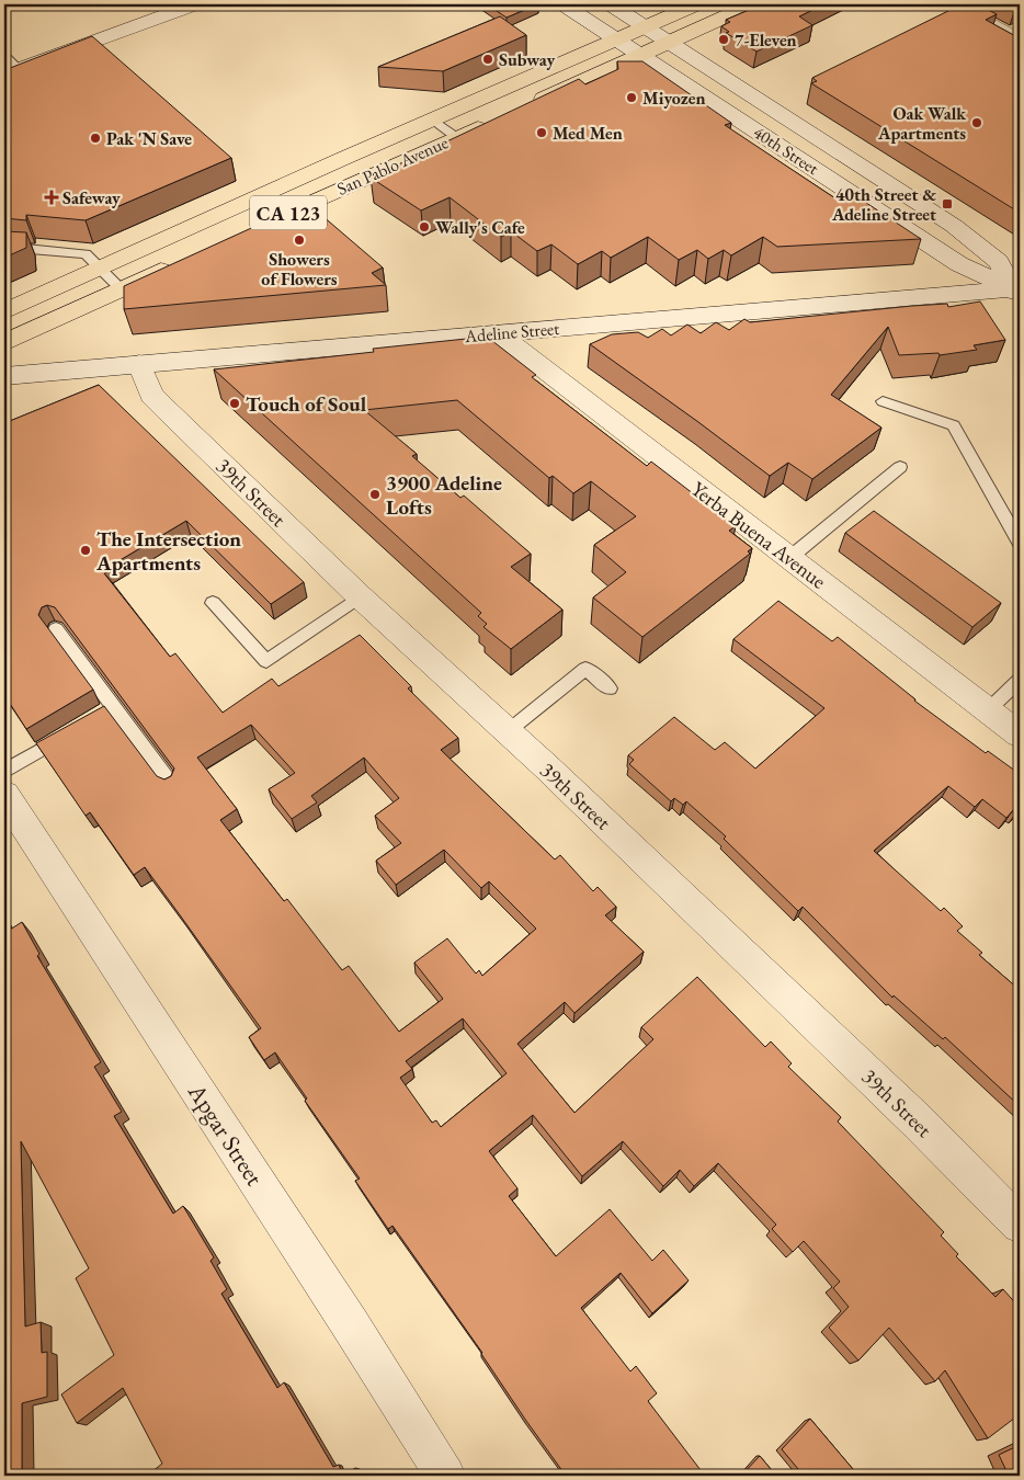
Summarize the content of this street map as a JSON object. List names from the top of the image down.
{
  "streets": {
    "main road": ["San Pablo Avenue", "CA 123"],
    "street": [
      "40th Street",
      "Adeline Street",
      "39th Street",
      "Yerba Buena Avenue",
      "Apgar Street"
    ]
  },
  "crossings": [
    ["40th Street", "San Pablo Avenue"],
    ["40th Street", "Adeline Street"],
    ["Adeline Street", "39th Street"],
    ["Adeline Street", "Yerba Buena Avenue"]
  ],
  "places": {
    "other": [
      "7-Eleven",
      "Subway",
      "Miyozen",
      "Oak Walk Apartments",
      "Med Men",
      "Pak 'N Save",
      "Wally's Cafe",
      "Showers of Flowers",
      "Touch of Soul",
      "3900 Adeline Lofts",
      "The Intersection Apartments"
    ],
    "health": ["Safeway"],
    "transit": ["40th Street & Adeline Street"]
  }
}
